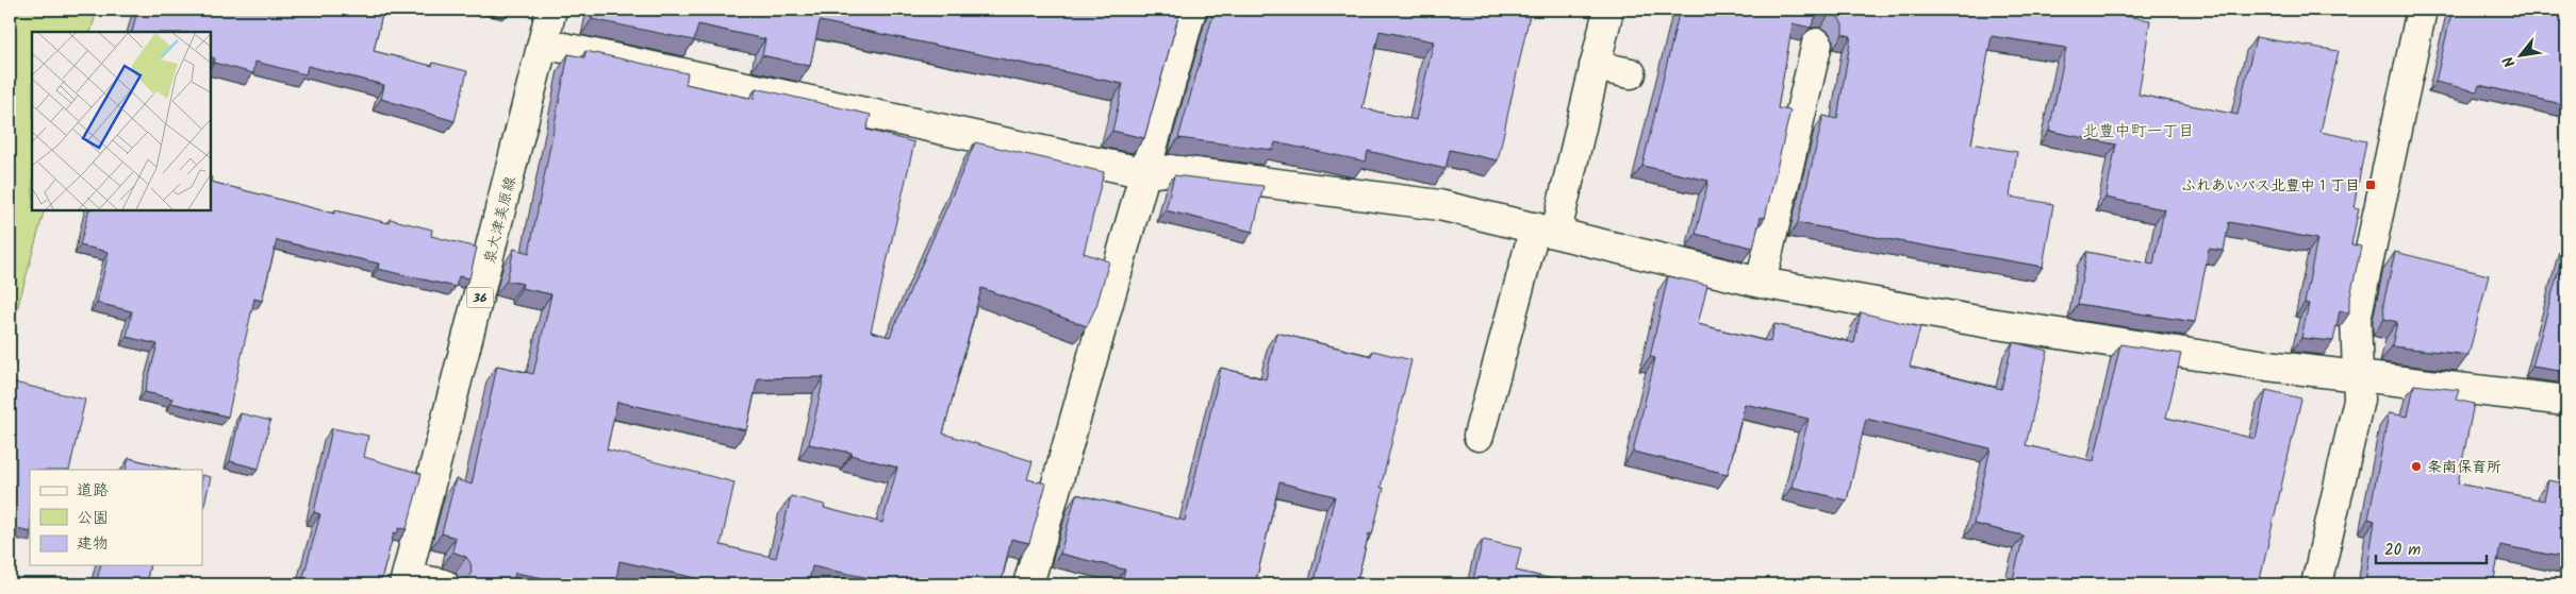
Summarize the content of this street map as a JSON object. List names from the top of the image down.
{
  "streets": {
    "street": ["泉大津美原線", "36"]
  },
  "districts": ["北豊中町一丁目"],
  "places": {
    "transit": ["ふれあいバス北豊中１丁目"],
    "other": ["条南保育所"]
  },
  "legend": ["道路", "公園", "建物"],
  "scale_bar": "20 m",
  "north": "bottom left"
}
